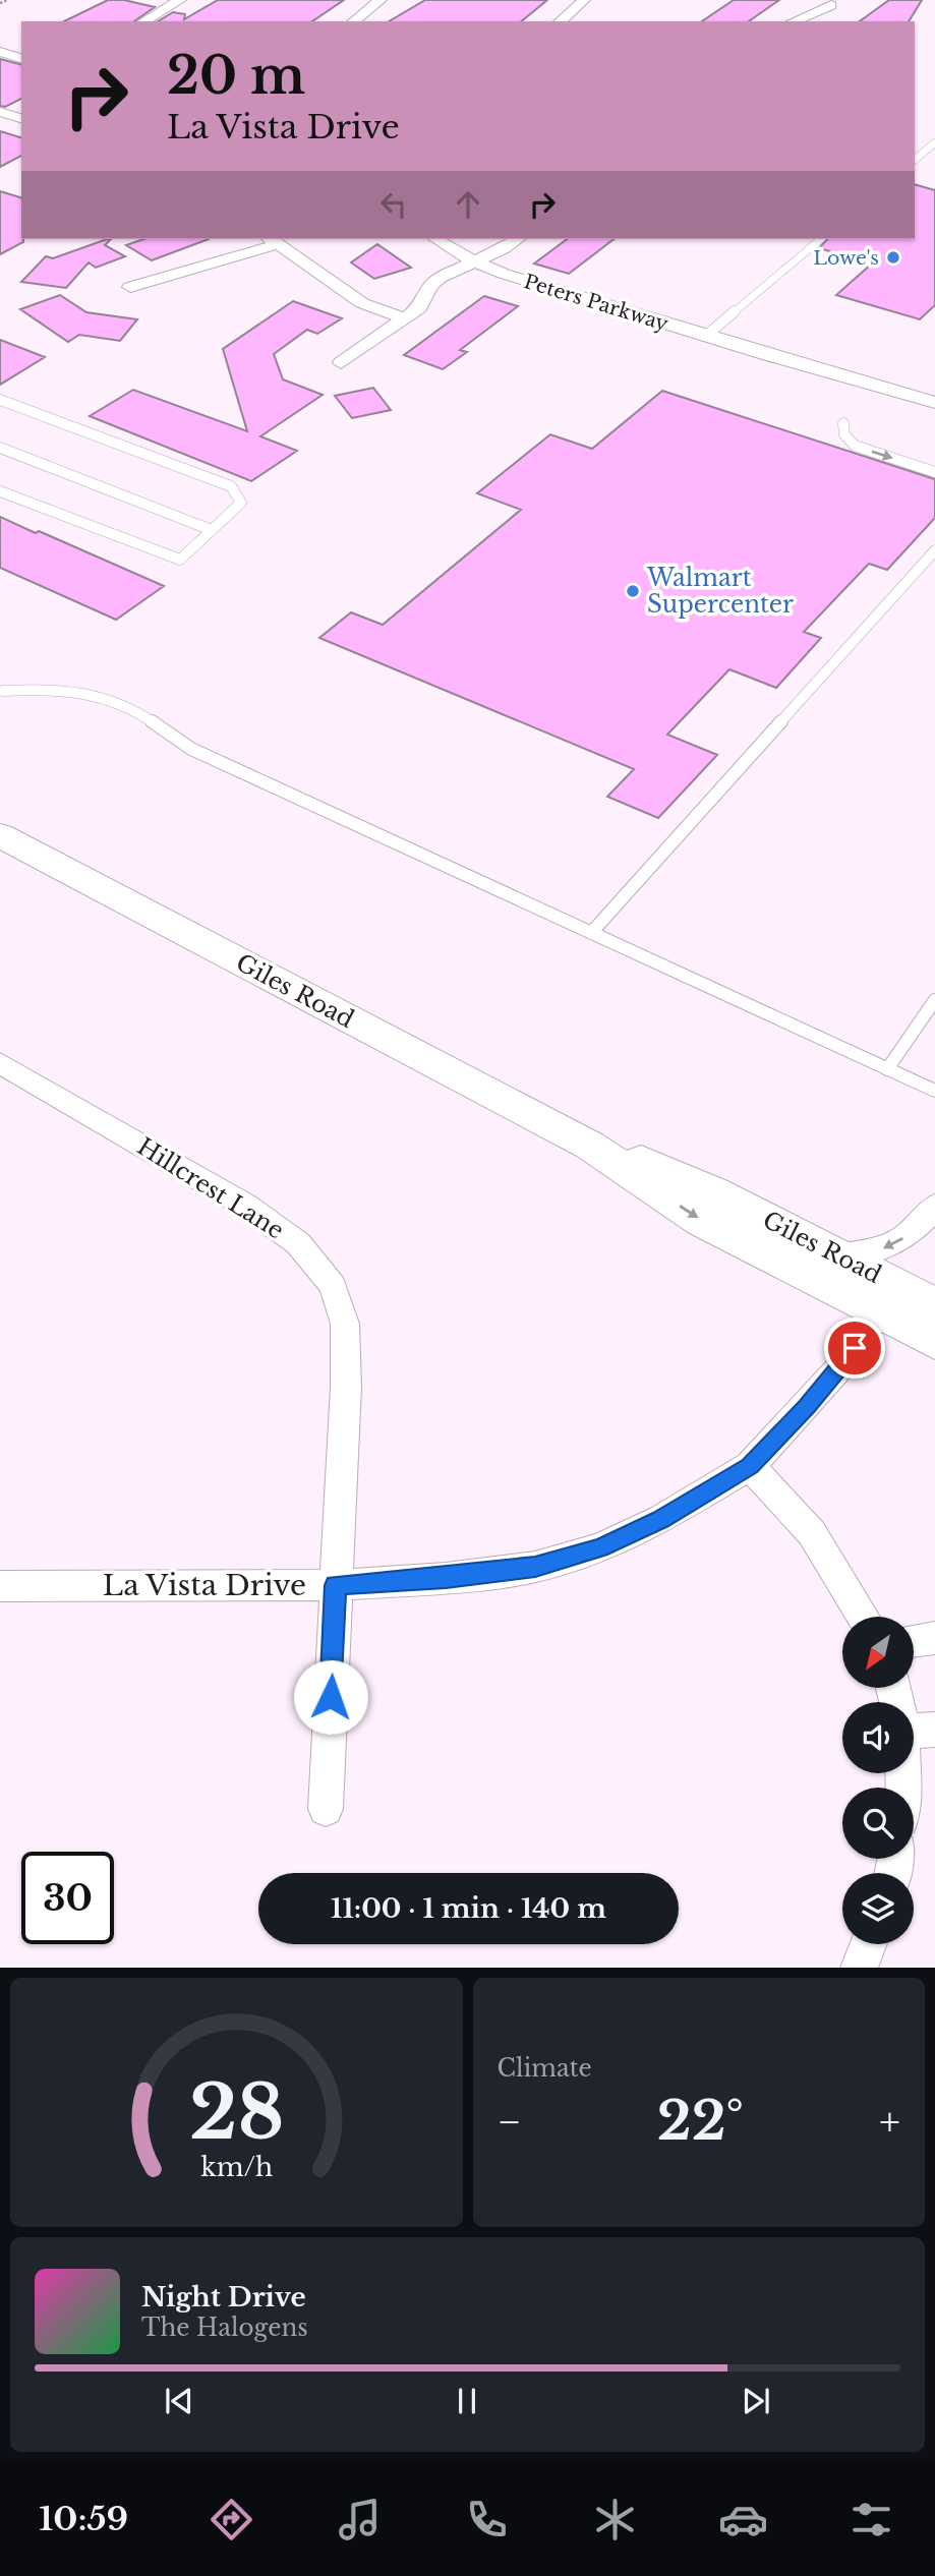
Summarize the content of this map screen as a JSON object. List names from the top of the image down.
{
  "streets": {
    "street": [
      "Peters Parkway",
      "Giles Road",
      "Hillcrest Lane",
      "La Vista Drive"
    ]
  },
  "crossings": [
    ["Giles Road", "La Vista Drive"],
    ["Hillcrest Lane", "La Vista Drive"]
  ],
  "places": ["Lowe's", "Walmart Supercenter"],
  "north": "bottom left",
  "page": {
    "turn": ["20 m", "La Vista Drive"],
    "limit": "30",
    "trip": "11:00 · 1 min · 140 m",
    "tile": "Climate",
    "heat": ["−", "22°", "+"],
    "song": ["Night Drive", "The Halogens"],
    "tabs": "10:59",
    "gauge": ["28", "km/h"]
  }
}
